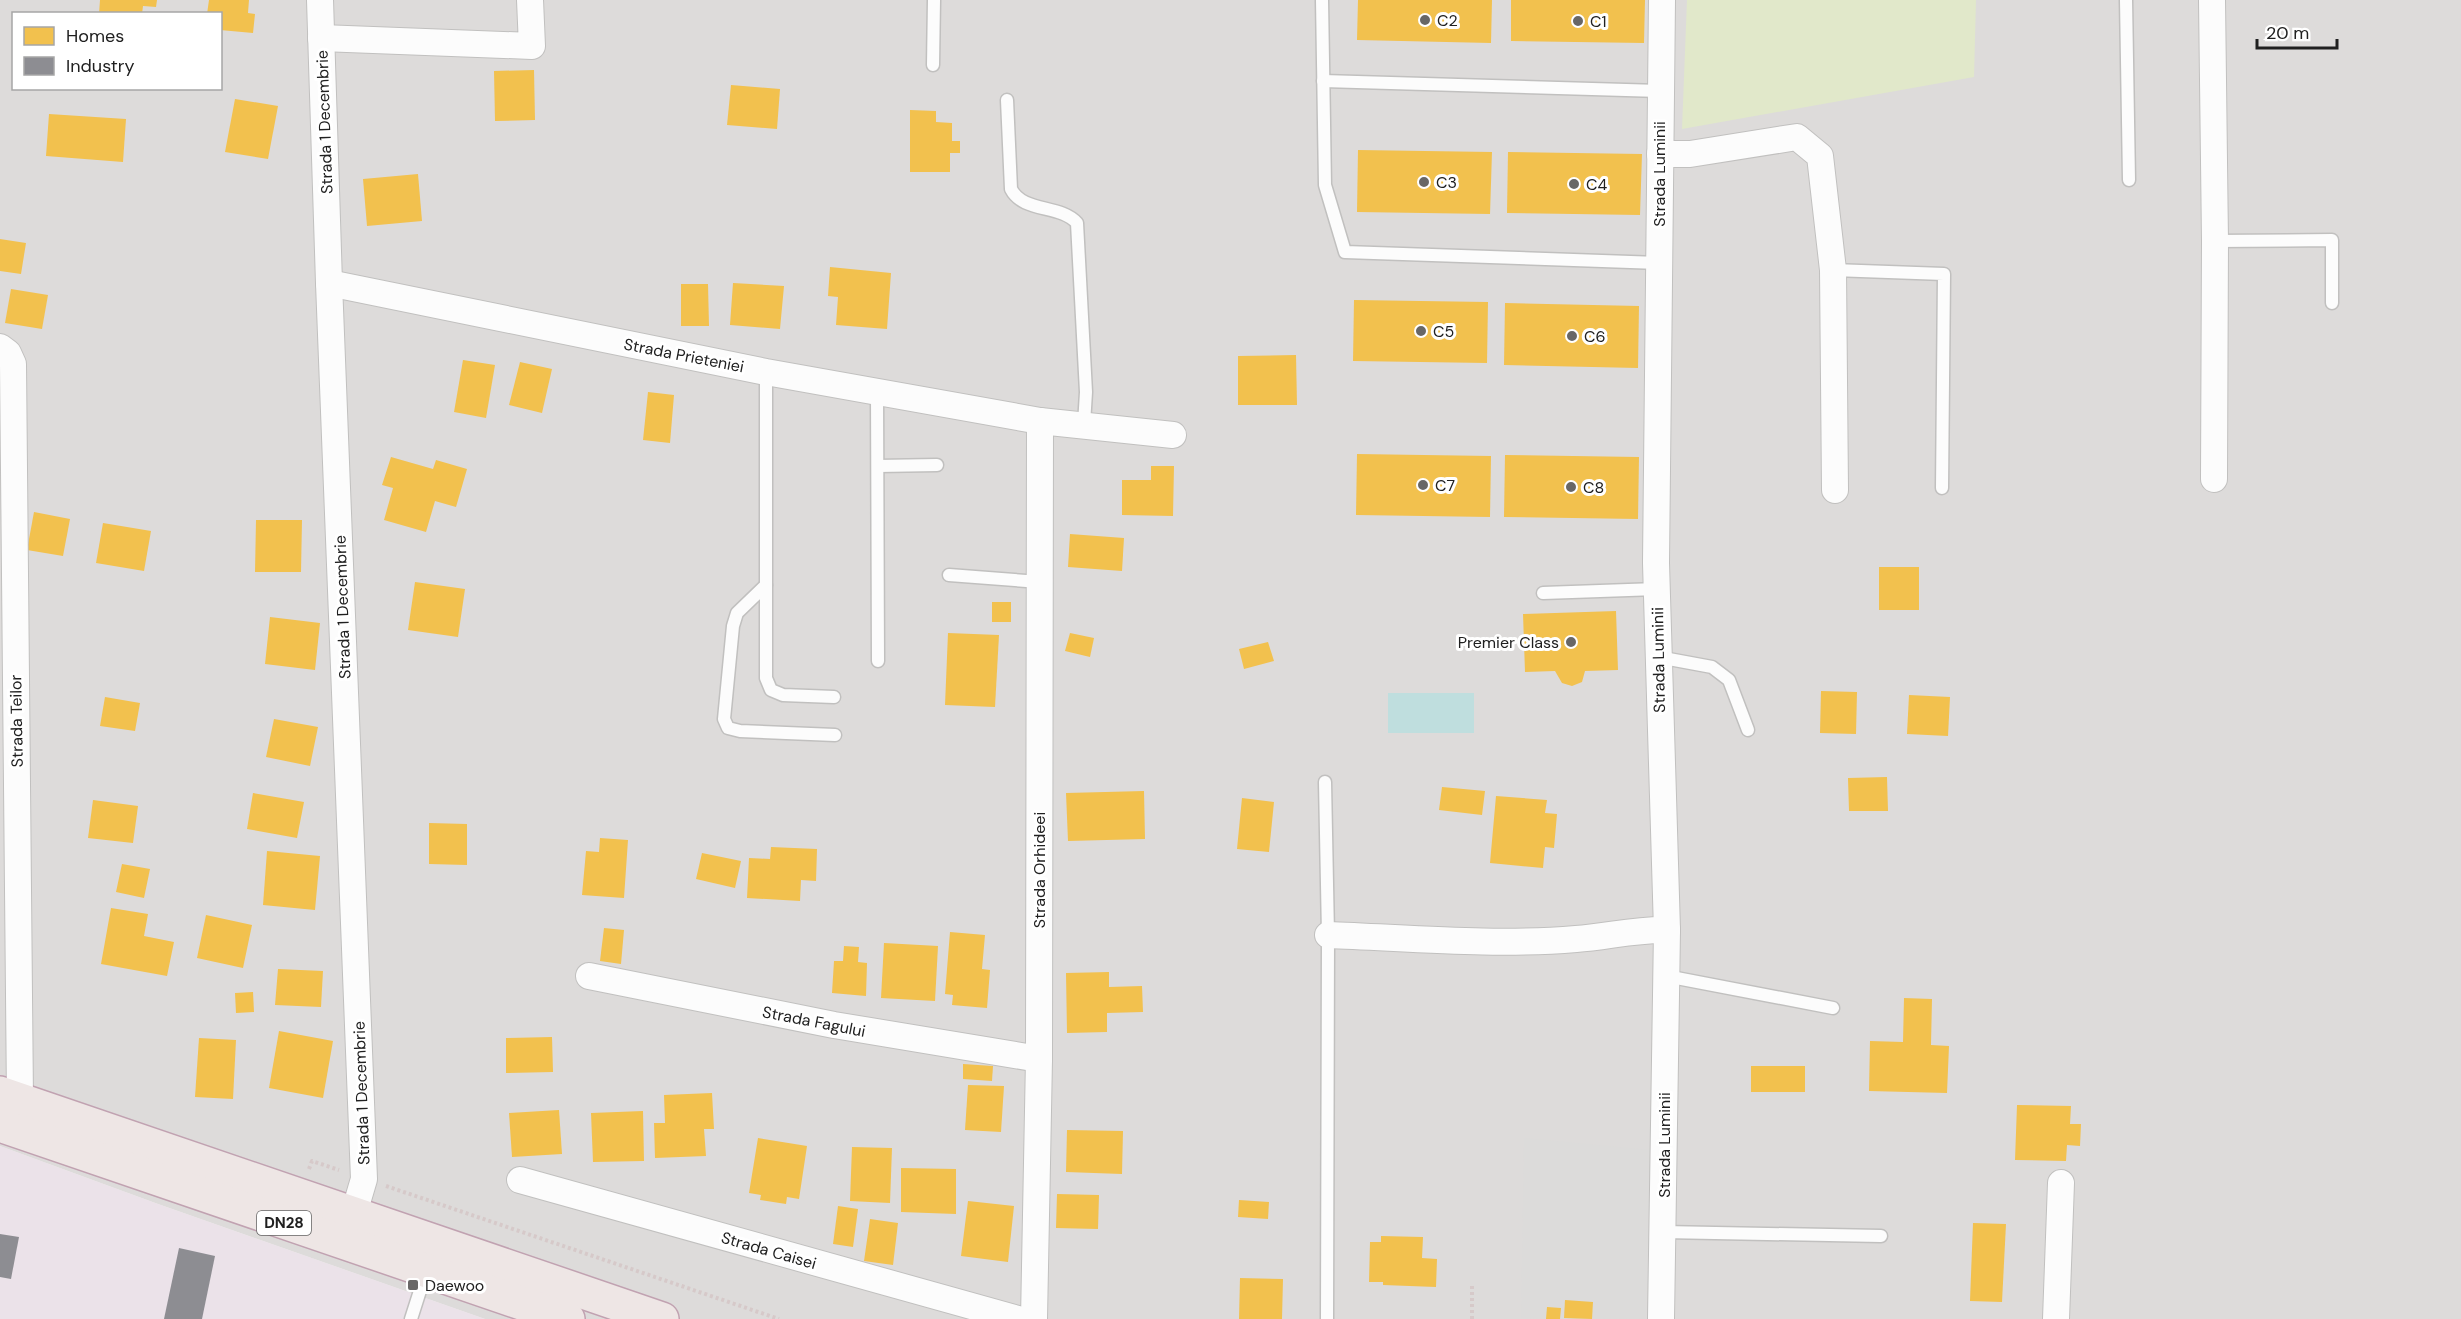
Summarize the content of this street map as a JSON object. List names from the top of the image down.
{
  "streets": {
    "highway": ["DN28"],
    "street": [
      "Strada 1 Decembrie",
      "Strada Luminii",
      "Strada Prieteniei",
      "Strada Teilor",
      "Strada Orhideei",
      "Strada Fagului",
      "Strada Caisei"
    ]
  },
  "crossings": [
    ["Strada 1 Decembrie", "Strada Prieteniei"],
    ["Strada 1 Decembrie", "DN28"],
    ["Strada Prieteniei", "Strada Orhideei"],
    ["Strada Teilor", "DN28"],
    ["Strada Orhideei", "Strada Fagului"]
  ],
  "places": {
    "other": [
      "C2",
      "C1",
      "C3",
      "C4",
      "C5",
      "C6",
      "C7",
      "C8",
      "Premier Class"
    ],
    "transit": ["Daewoo"]
  },
  "legend": ["Homes", "Industry"],
  "scale_bar": "20 m"
}
